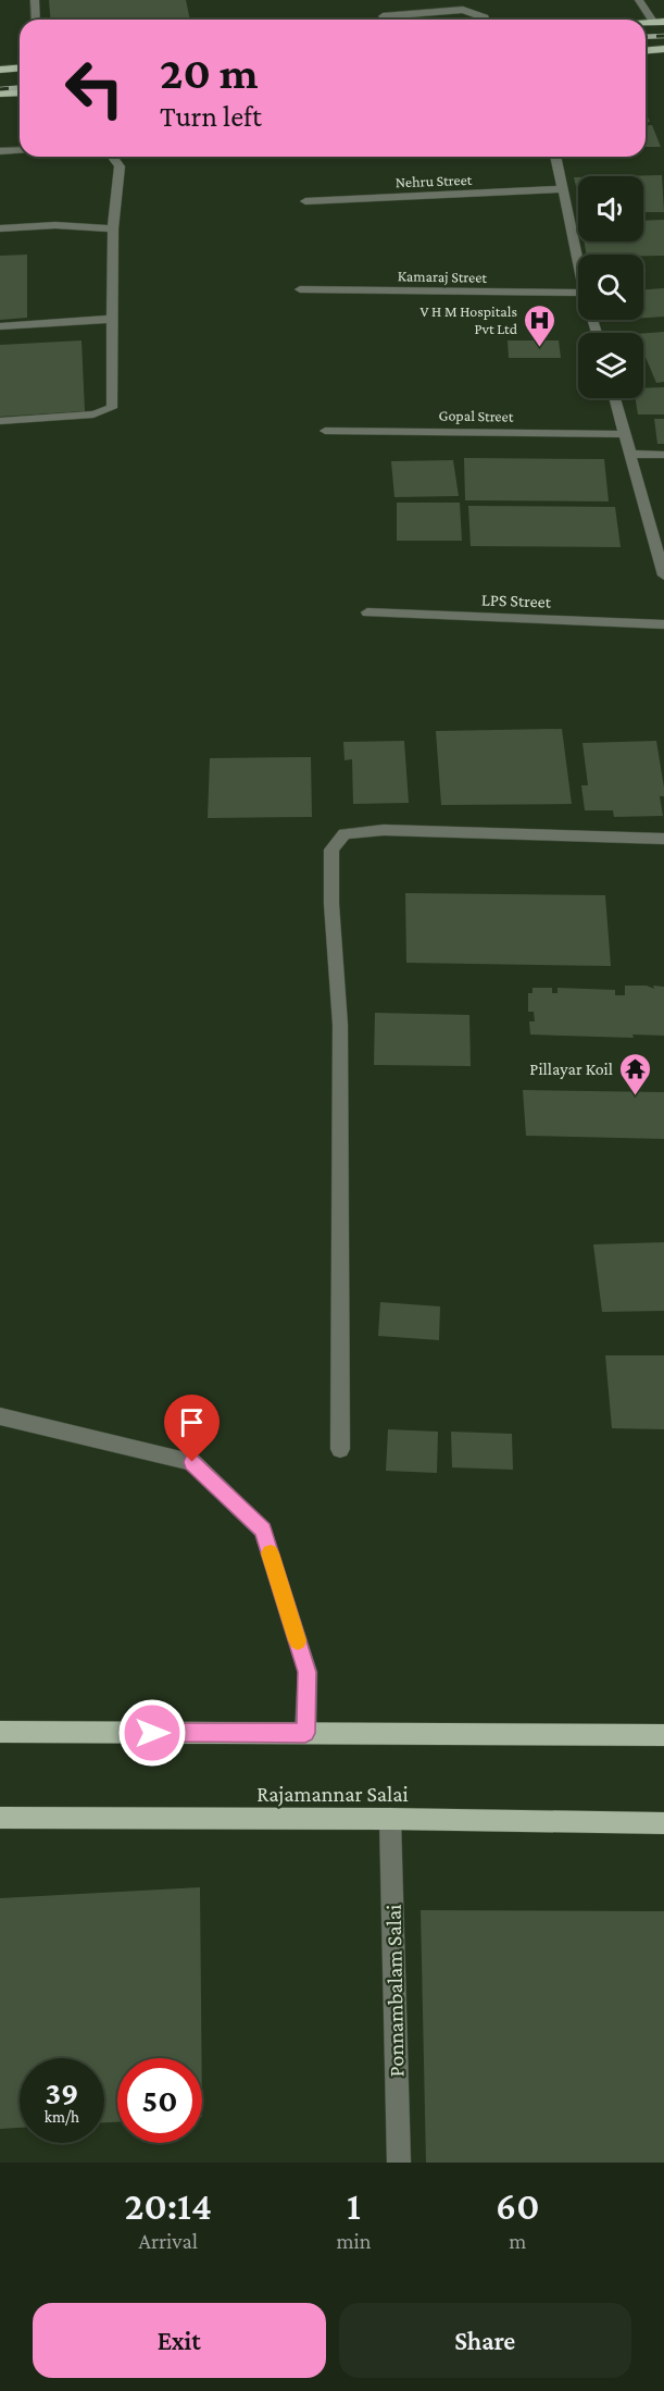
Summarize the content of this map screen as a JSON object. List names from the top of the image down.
{
  "streets": {
    "main road": ["Rajamannar Salai"],
    "street": [
      "Nehru Street",
      "Kamaraj Street",
      "Gopal Street",
      "LPS Street",
      "Ponnambalam Salai"
    ]
  },
  "crossings": [
    ["Rajamannar Salai", "Ponnambalam Salai"]
  ],
  "places": {
    "hospital": ["V H M Hospitals Pvt Ltd"],
    "temple": ["Pillayar Koil"]
  },
  "page": {
    "turn": ["20 m", "Turn left"],
    "speed": "39 km/h",
    "limit": "50",
    "eta": [
      "20:14",
      "Arrival",
      "1",
      "min",
      "60",
      "m"
    ],
    "buttons": ["Exit", "Share"]
  }
}
